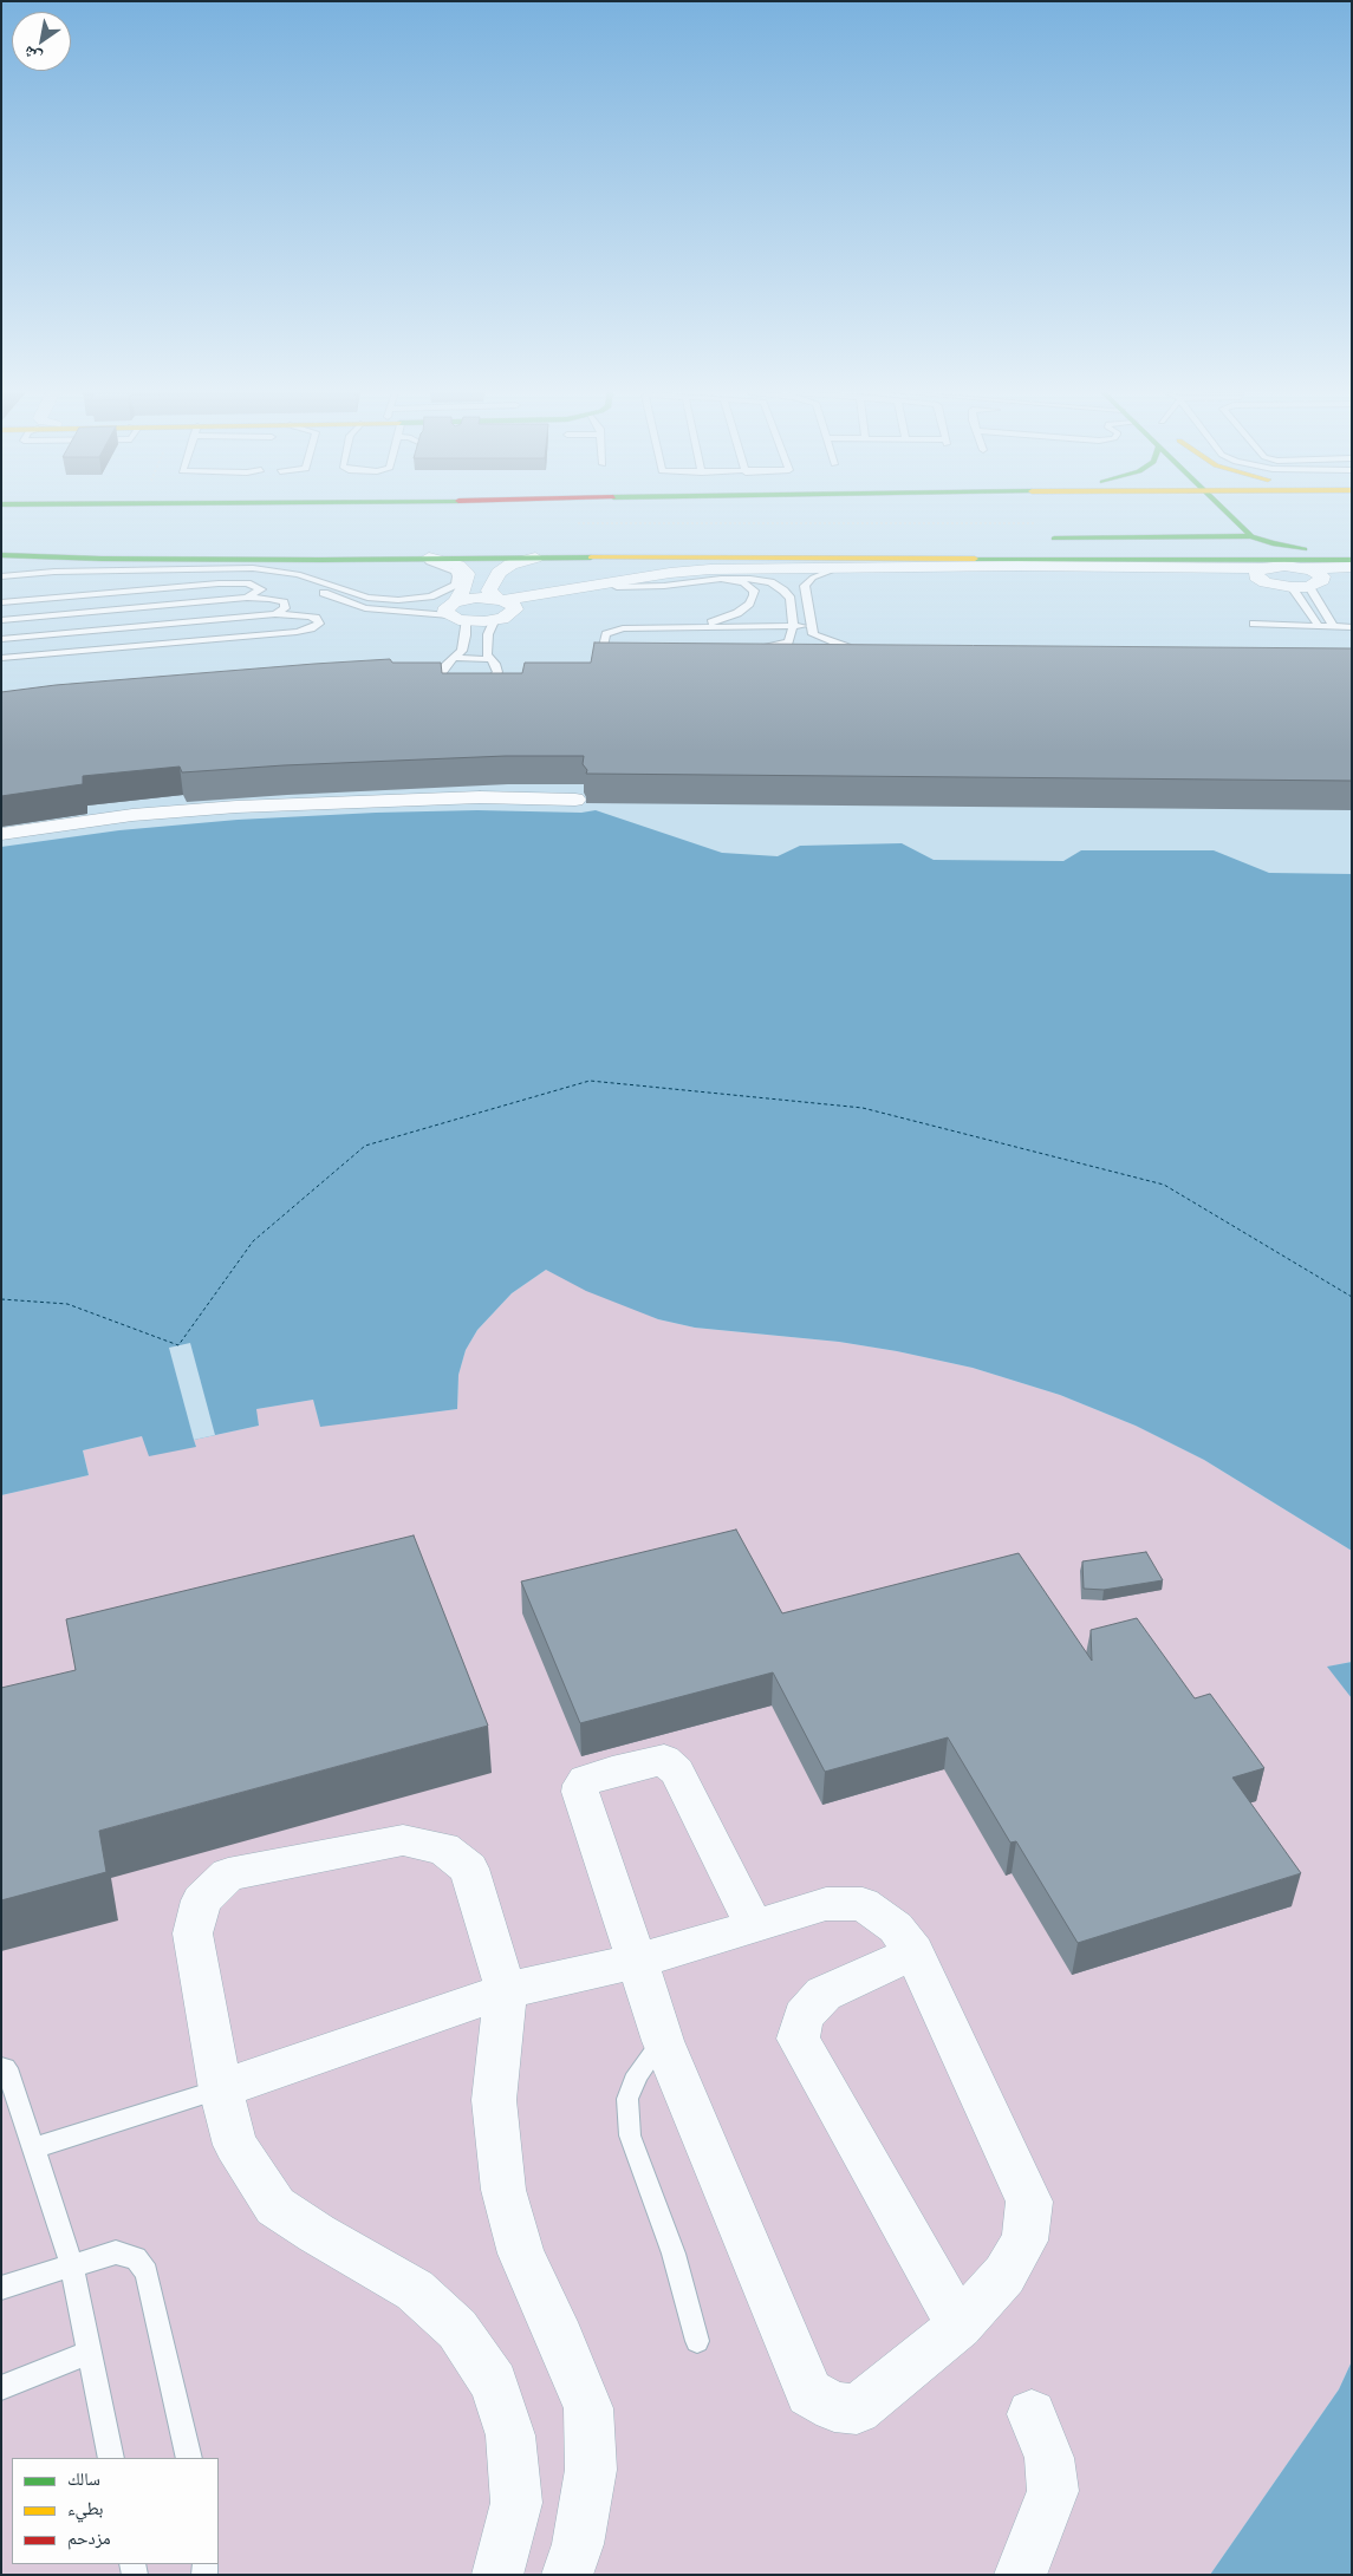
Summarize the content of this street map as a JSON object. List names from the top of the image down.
{
  "legend": ["سالك", "بطيء", "مزدحم"],
  "north": "bottom left"
}
